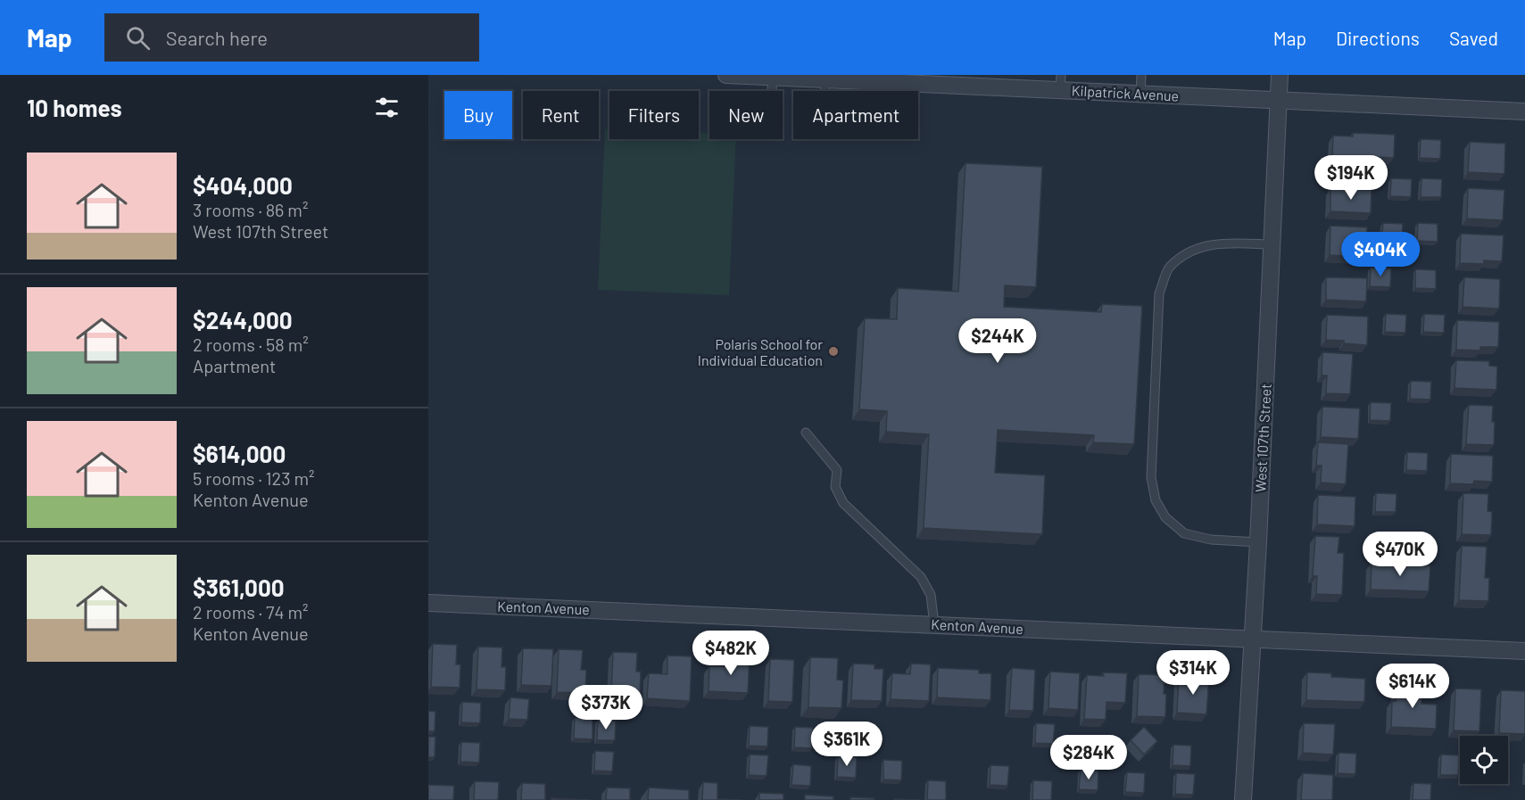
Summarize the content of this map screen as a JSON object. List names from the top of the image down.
{
  "streets": {
    "street": ["Kilpatrick Avenue", "West 107th Street", "Kenton Avenue"]
  },
  "crossings": [
    ["Kilpatrick Avenue", "West 107th Street"],
    ["West 107th Street", "Kenton Avenue"]
  ],
  "places": ["Polaris School for Individual Education"],
  "page": {
    "header": "Map",
    "search": "Search here",
    "nav": ["Map", "Directions", "Saved"],
    "heading": "10 homes",
    "chip": [
      "Buy",
      "Rent",
      "Filters",
      "New",
      "Apartment"
    ],
    "list": [
      {
        "name": "$404,000",
        "note": "3 rooms · 86 m² · West 107th Street"
      },
      {
        "name": "$244,000",
        "note": "2 rooms · 58 m² · Apartment"
      },
      {
        "name": "$614,000",
        "note": "5 rooms · 123 m² · Kenton Avenue"
      },
      {
        "name": "$361,000",
        "note": "2 rooms · 74 m² · Kenton Avenue"
      }
    ],
    "price": [
      "$194K",
      "$404K",
      "$244K",
      "$470K",
      "$482K",
      "$314K",
      "$614K",
      "$373K",
      "$361K",
      "$284K"
    ]
  }
}
